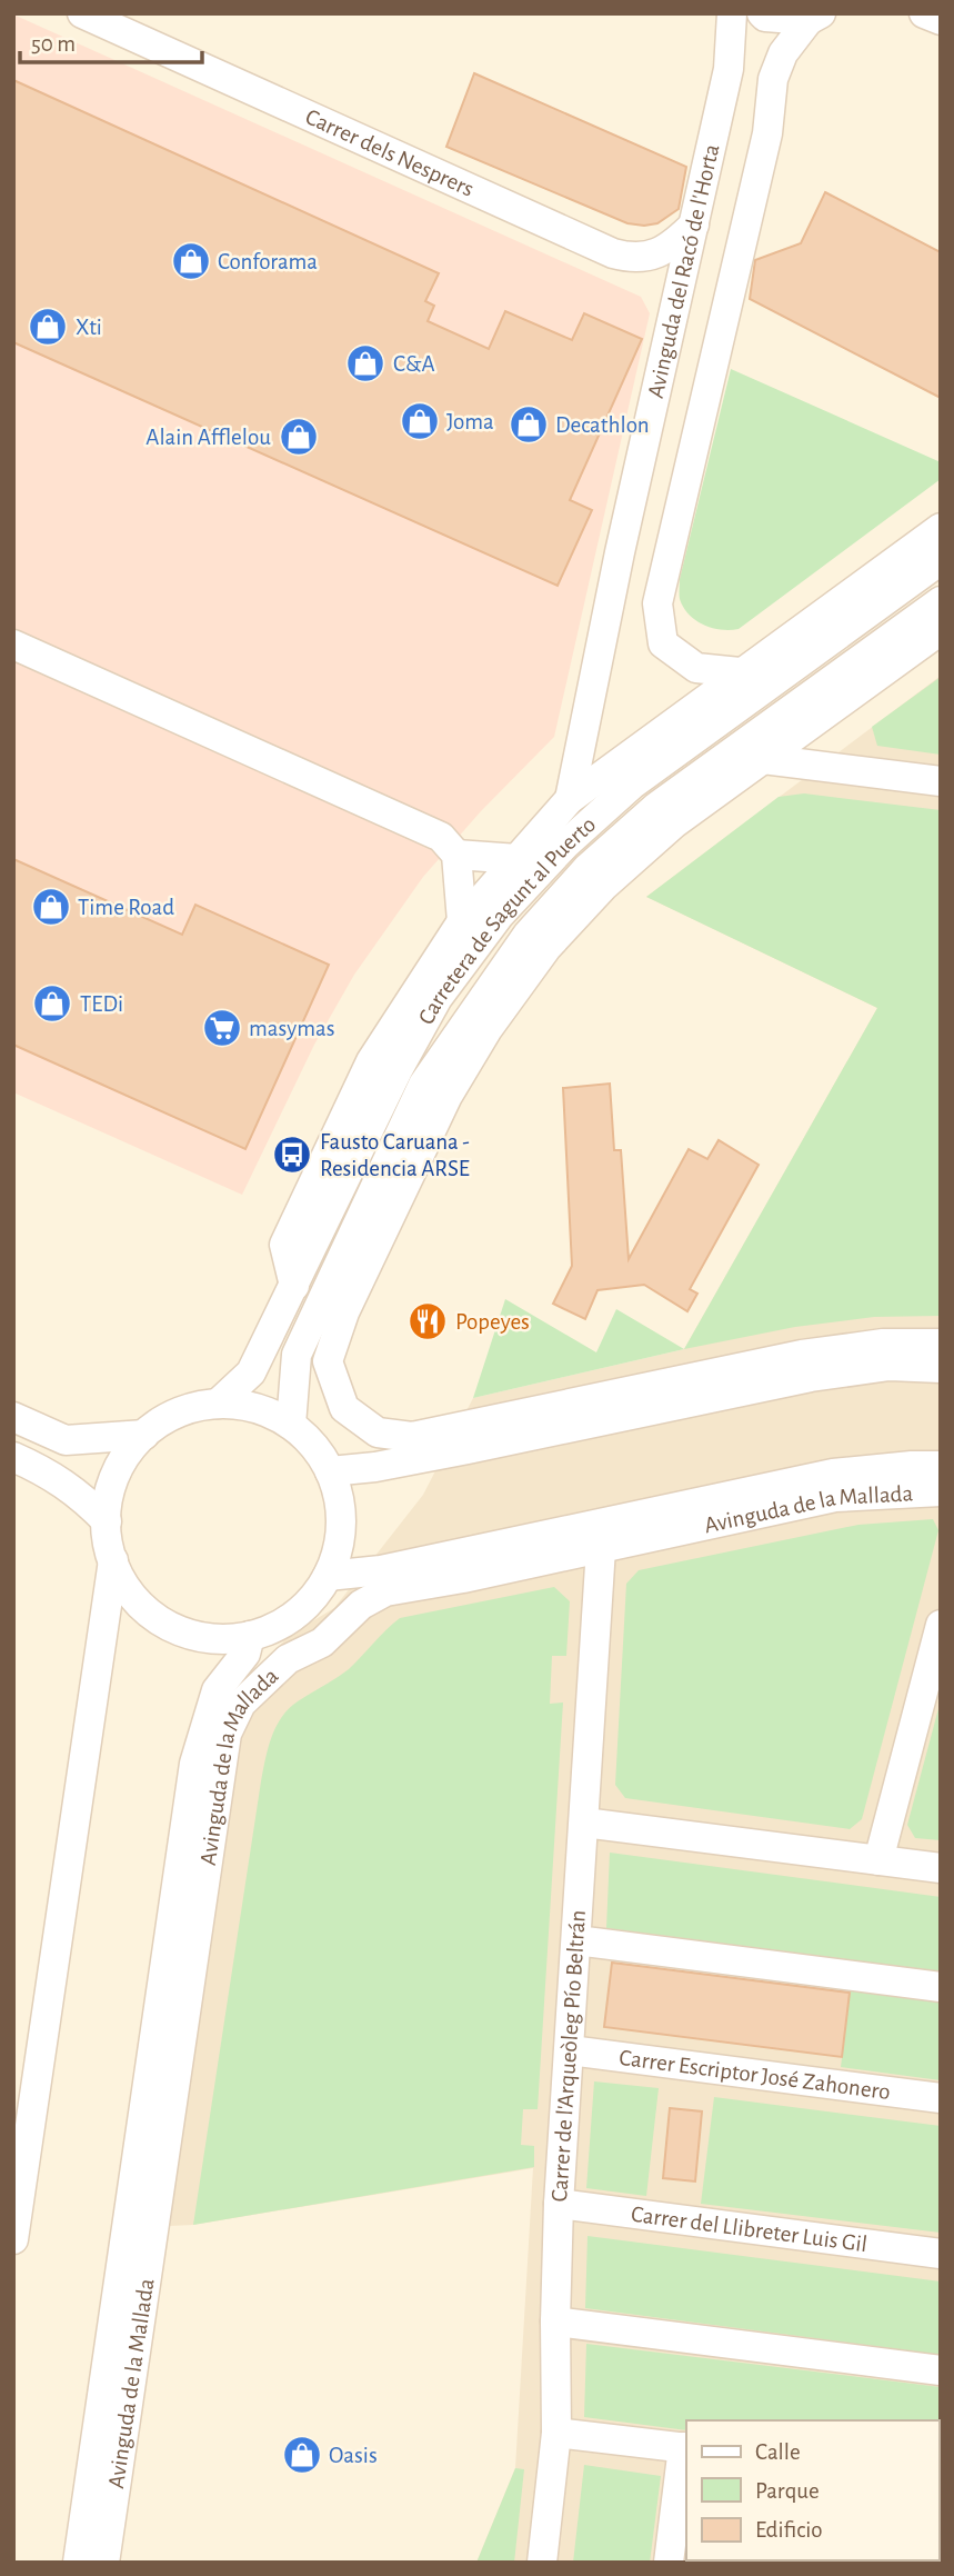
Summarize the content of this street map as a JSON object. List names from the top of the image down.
{
  "streets": {
    "street": [
      "Carrer dels Nesprers",
      "Avinguda del Racó de l'Horta",
      "Carretera de Sagunt al Puerto",
      "Avinguda de la Mallada",
      "Carrer de l'Arqueòleg Pío Beltrán",
      "Carrer Escriptor José Zahonero",
      "Carrer del Llibreter Luis Gil"
    ]
  },
  "crossings": [
    ["Carrer dels Nesprers", "Avinguda del Racó de l'Horta"],
    ["Carretera de Sagunt al Puerto", "Avinguda de la Mallada"],
    ["Avinguda de la Mallada", "Carrer de l'Arqueòleg Pío Beltrán"],
    ["Carrer de l'Arqueòleg Pío Beltrán", "Carrer Escriptor José Zahonero"],
    ["Carrer de l'Arqueòleg Pío Beltrán", "Carrer del Llibreter Luis Gil"]
  ],
  "places": {
    "shop": [
      "Conforama",
      "Xti",
      "C&A",
      "Joma",
      "Decathlon",
      "Alain Afflelou",
      "Time Road",
      "TEDi",
      "Oasis"
    ],
    "supermarket": ["masymas"],
    "bus stop": ["Fausto Caruana - Residencia ARSE"],
    "restaurant": ["Popeyes"]
  },
  "legend": ["Calle", "Parque", "Edificio"],
  "scale_bar": "50 m"
}
